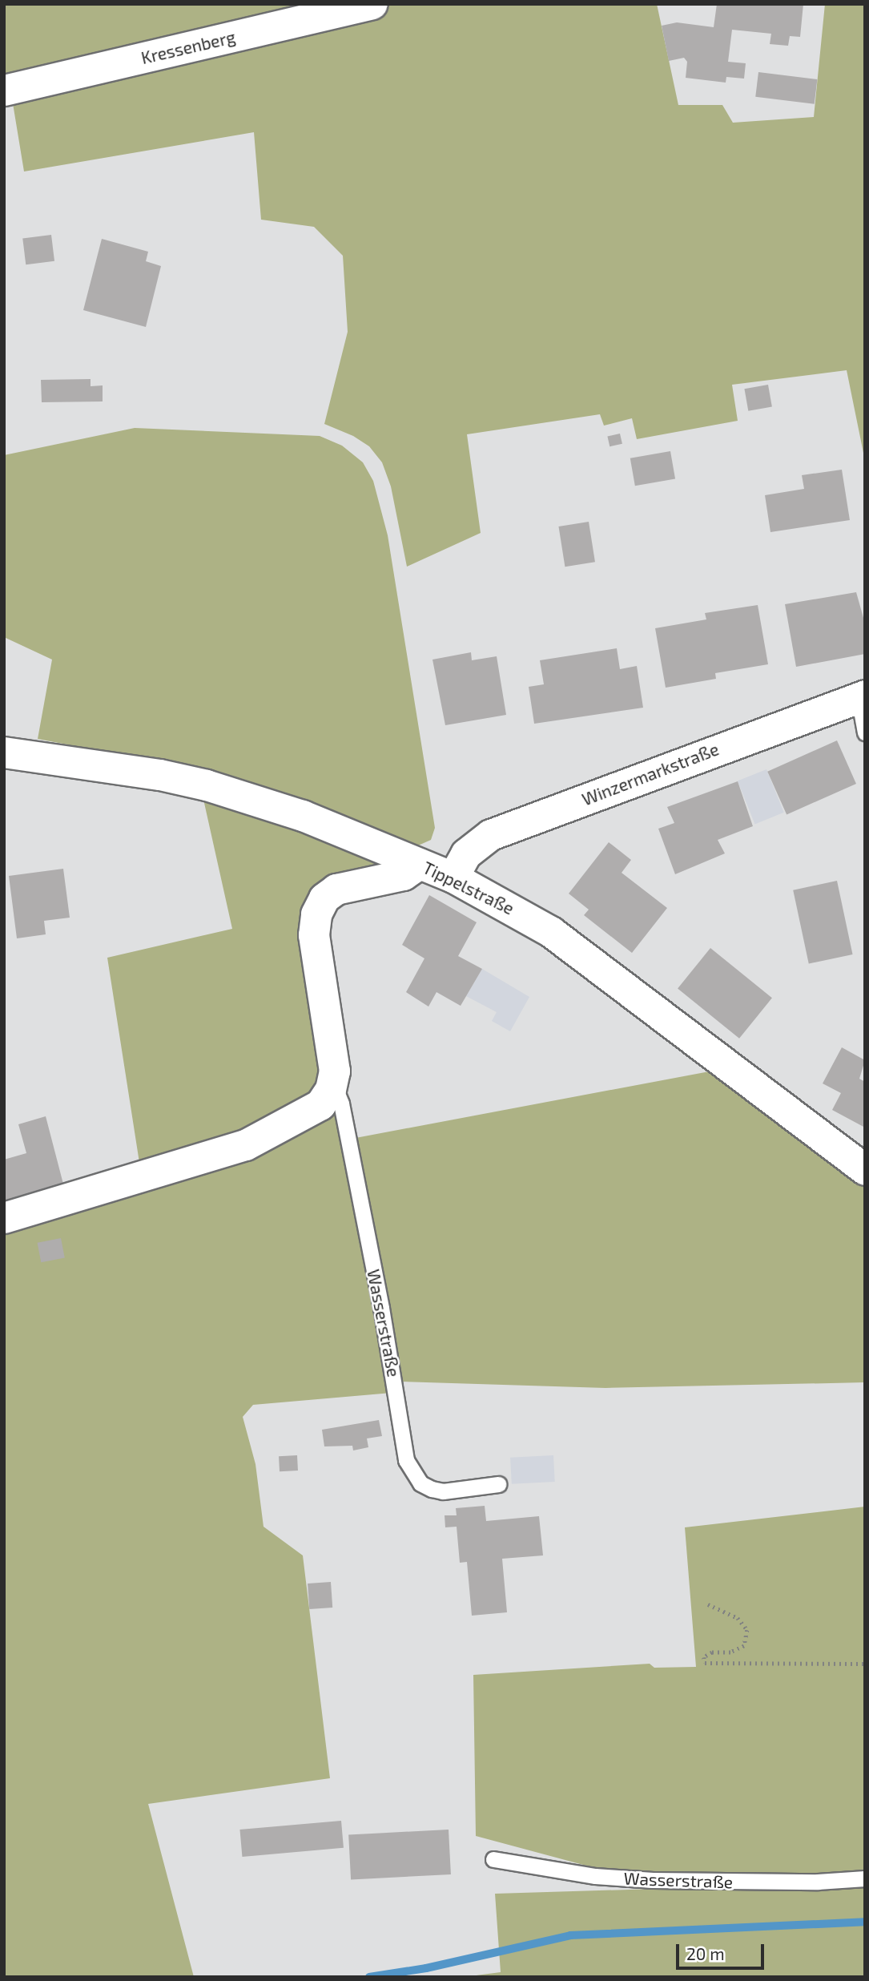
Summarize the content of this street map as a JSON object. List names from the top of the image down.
{
  "streets": {
    "street": [
      "Kressenberg",
      "Winzermarkstraße",
      "Tippelstraße",
      "Wasserstraße"
    ]
  },
  "crossings": [
    ["Winzermarkstraße", "Tippelstraße"],
    ["Tippelstraße", "Wasserstraße"]
  ],
  "scale_bar": "20 m"
}
